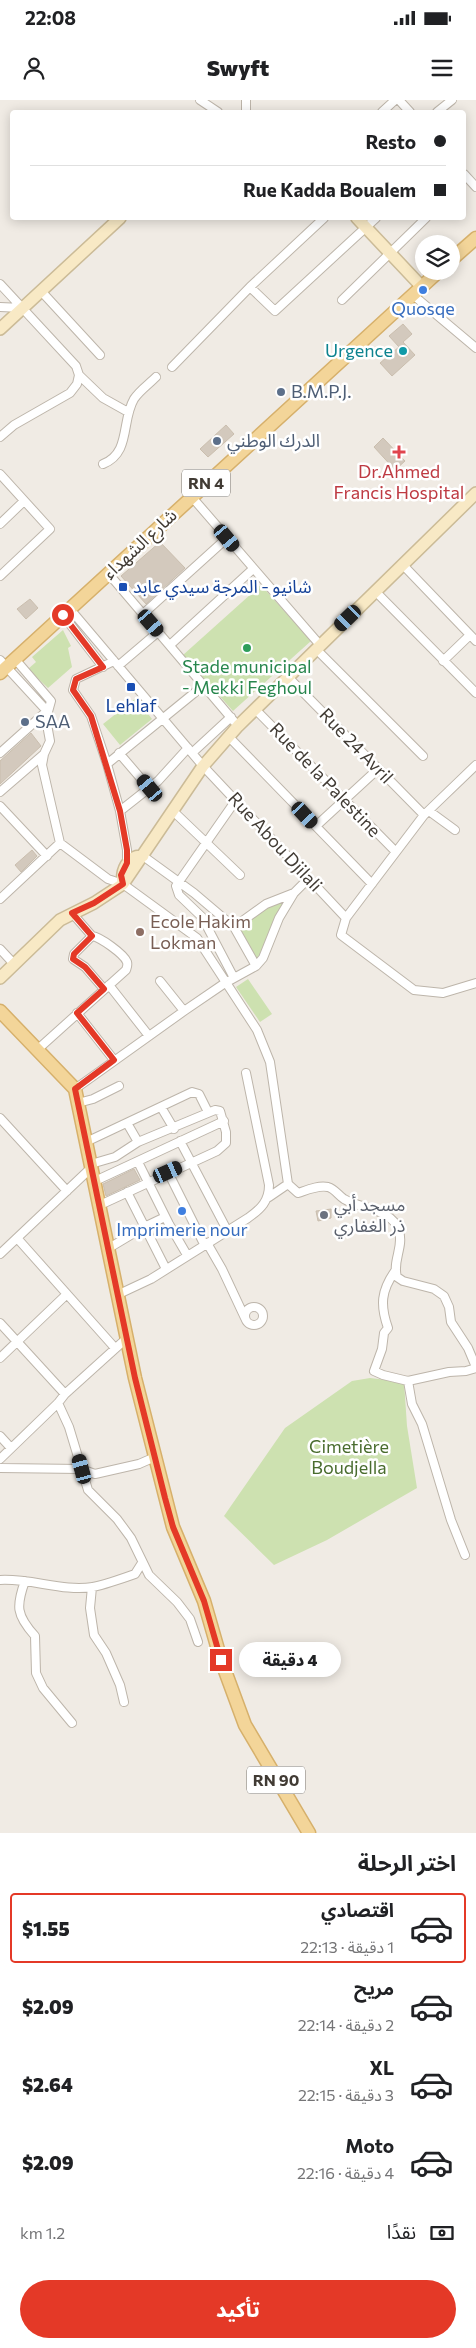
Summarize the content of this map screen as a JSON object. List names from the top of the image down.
{
  "streets": {
    "main road": ["RN 4", "شارع الشهداء", "RN 90"],
    "street": ["Rue 24 Avril", "Rue de la Palestine", "Rue Abou Djilali"]
  },
  "crossings": [
    ["RN 4", "شارع الشهداء"],
    ["شارع الشهداء", "Rue Abou Djilali"]
  ],
  "parks": ["Cimetière Boudjella"],
  "places": {
    "other": [
      "Quosqe",
      "Urgence",
      "B.M.P.J.",
      "الدرك الوطني",
      "Stade municipal - Mekki Feghoul",
      "SAA",
      "Ecole Hakim Lokman",
      "Imprimerie nour",
      "مسجد أبي ذر الغفاري"
    ],
    "health": ["Dr.Ahmed Francis Hospital"],
    "transit": ["شانيو - المرجة سيدي عابد", "Lehlaf"]
  },
  "page": {
    "status": "22:08",
    "header": "Swyft",
    "banner": ["Resto", "Rue Kadda Boualem"],
    "bubble": "4 دقيقة",
    "heading": "اختر الرحلة",
    "list": [
      {
        "name": "اقتصادي",
        "note": "1 دقيقة · 22:13",
        "value": "$1.55"
      },
      {
        "name": "مريح",
        "note": "2 دقيقة · 22:14",
        "value": "$2.09"
      },
      {
        "name": "XL",
        "note": "3 دقيقة · 22:15",
        "value": "$2.64"
      },
      {
        "name": "Moto",
        "note": "4 دقيقة · 22:16",
        "value": "$2.09"
      }
    ],
    "pay": ["نقدًا", "1.2 km"],
    "buttons": "تأكيد"
  }
}
